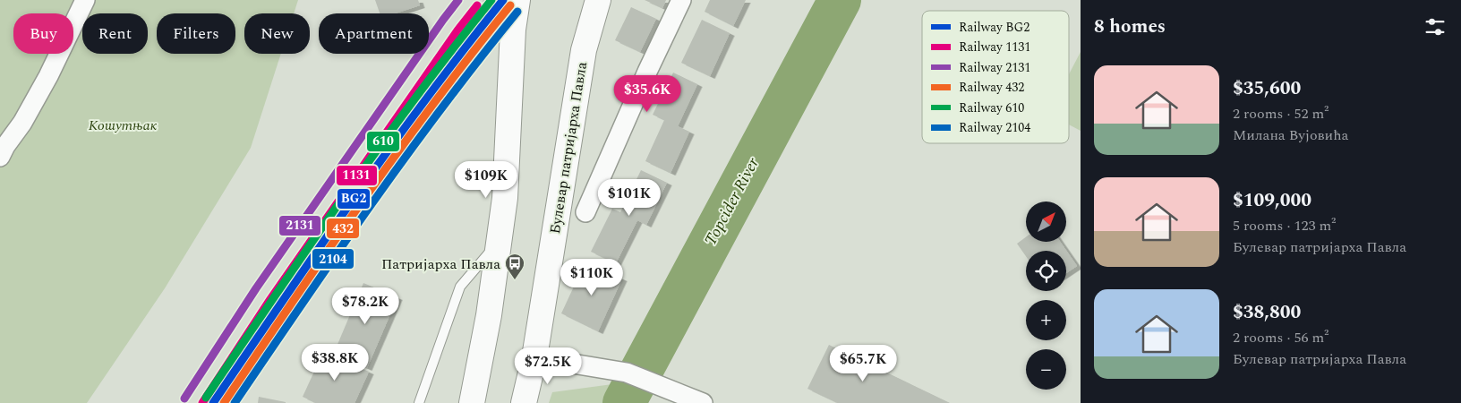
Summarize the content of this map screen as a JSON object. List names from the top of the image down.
{
  "streets": {
    "main road": ["Булевар патријарха Павла"]
  },
  "water": ["Topcider River"],
  "parks": ["Кошутњак"],
  "places": {
    "bus stop": ["Патријарха Павла"]
  },
  "lines": [
    "rail line BG2",
    "rail line 2131",
    "rail line 610",
    "rail line 1131",
    "rail line 432",
    "rail line 2104"
  ],
  "legend": [
    "Railway BG2",
    "Railway 1131",
    "Railway 2131",
    "Railway 432",
    "Railway 610",
    "Railway 2104"
  ],
  "north": "top right",
  "page": {
    "heading": "8 homes",
    "chip": [
      "Buy",
      "Rent",
      "Filters",
      "New",
      "Apartment"
    ],
    "list": [
      {
        "name": "$35,600",
        "note": "2 rooms · 52 m² · Милана Вујовића"
      },
      {
        "name": "$109,000",
        "note": "5 rooms · 123 m² · Булевар патријарха Павла"
      },
      {
        "name": "$38,800",
        "note": "2 rooms · 56 m² · Булевар патријарха Павла"
      }
    ],
    "price": [
      "$35.6K",
      "$109K",
      "$101K",
      "$110K",
      "$78.2K",
      "$38.8K",
      "$65.7K",
      "$72.5K"
    ],
    "map_buttons": ["+", "−"]
  }
}
